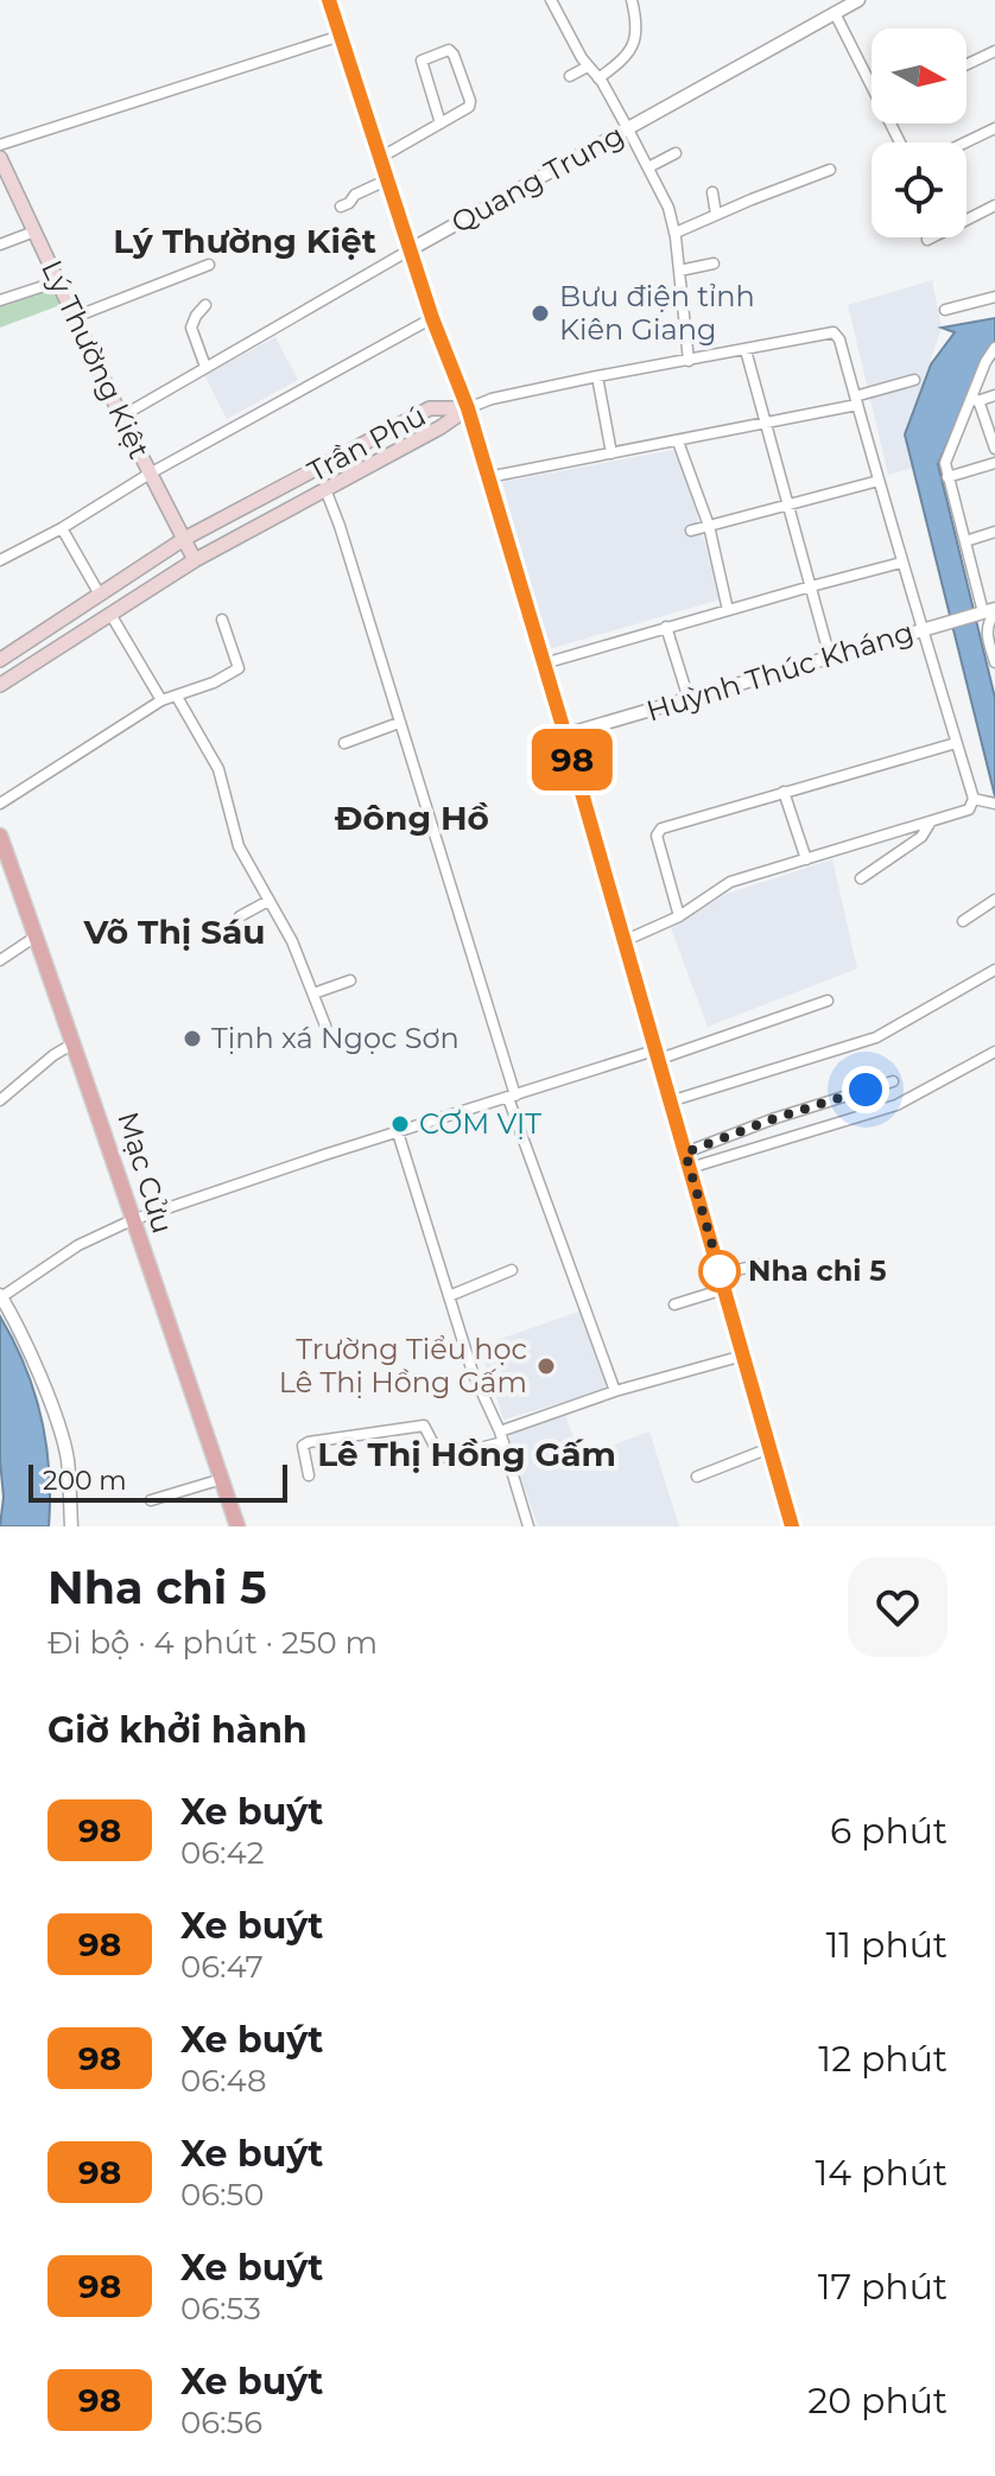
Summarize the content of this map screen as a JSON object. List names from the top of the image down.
{
  "streets": {
    "main road": ["Lý Thường Kiệt", "Trần Phú", "Mạc Cửu"],
    "street": ["Quang Trung", "Huỳnh Thúc Kháng"]
  },
  "crossings": [
    ["Quang Trung", "Lý Thường Kiệt"],
    ["Lý Thường Kiệt", "Trần Phú"]
  ],
  "districts": [
    "Lý Thường Kiệt",
    "Đông Hồ",
    "Võ Thị Sáu",
    "Lê Thị Hồng Gấm"
  ],
  "places": [
    "Bưu điện tỉnh Kiên Giang",
    "Tịnh xá Ngọc Sơn",
    "CƠM VỊT",
    "Nha chi 5",
    "Trường Tiểu học Lê Thị Hồng Gấm"
  ],
  "lines": ["bus line 98"],
  "scale_bar": "200 m",
  "north": "right",
  "page": {
    "on_map": "98",
    "scale": "200 m",
    "heading": [
      ["Nha chi 5", "Đi bộ · 4 phút · 250 m"],
      "Giờ khởi hành"
    ],
    "list": [
      {
        "mark": "98",
        "name": "Xe buýt",
        "note": "06:42",
        "value": "6 phút"
      },
      {
        "mark": "98",
        "name": "Xe buýt",
        "note": "06:47",
        "value": "11 phút"
      },
      {
        "mark": "98",
        "name": "Xe buýt",
        "note": "06:48",
        "value": "12 phút"
      },
      {
        "mark": "98",
        "name": "Xe buýt",
        "note": "06:50",
        "value": "14 phút"
      },
      {
        "mark": "98",
        "name": "Xe buýt",
        "note": "06:53",
        "value": "17 phút"
      },
      {
        "mark": "98",
        "name": "Xe buýt",
        "note": "06:56",
        "value": "20 phút"
      }
    ]
  }
}
